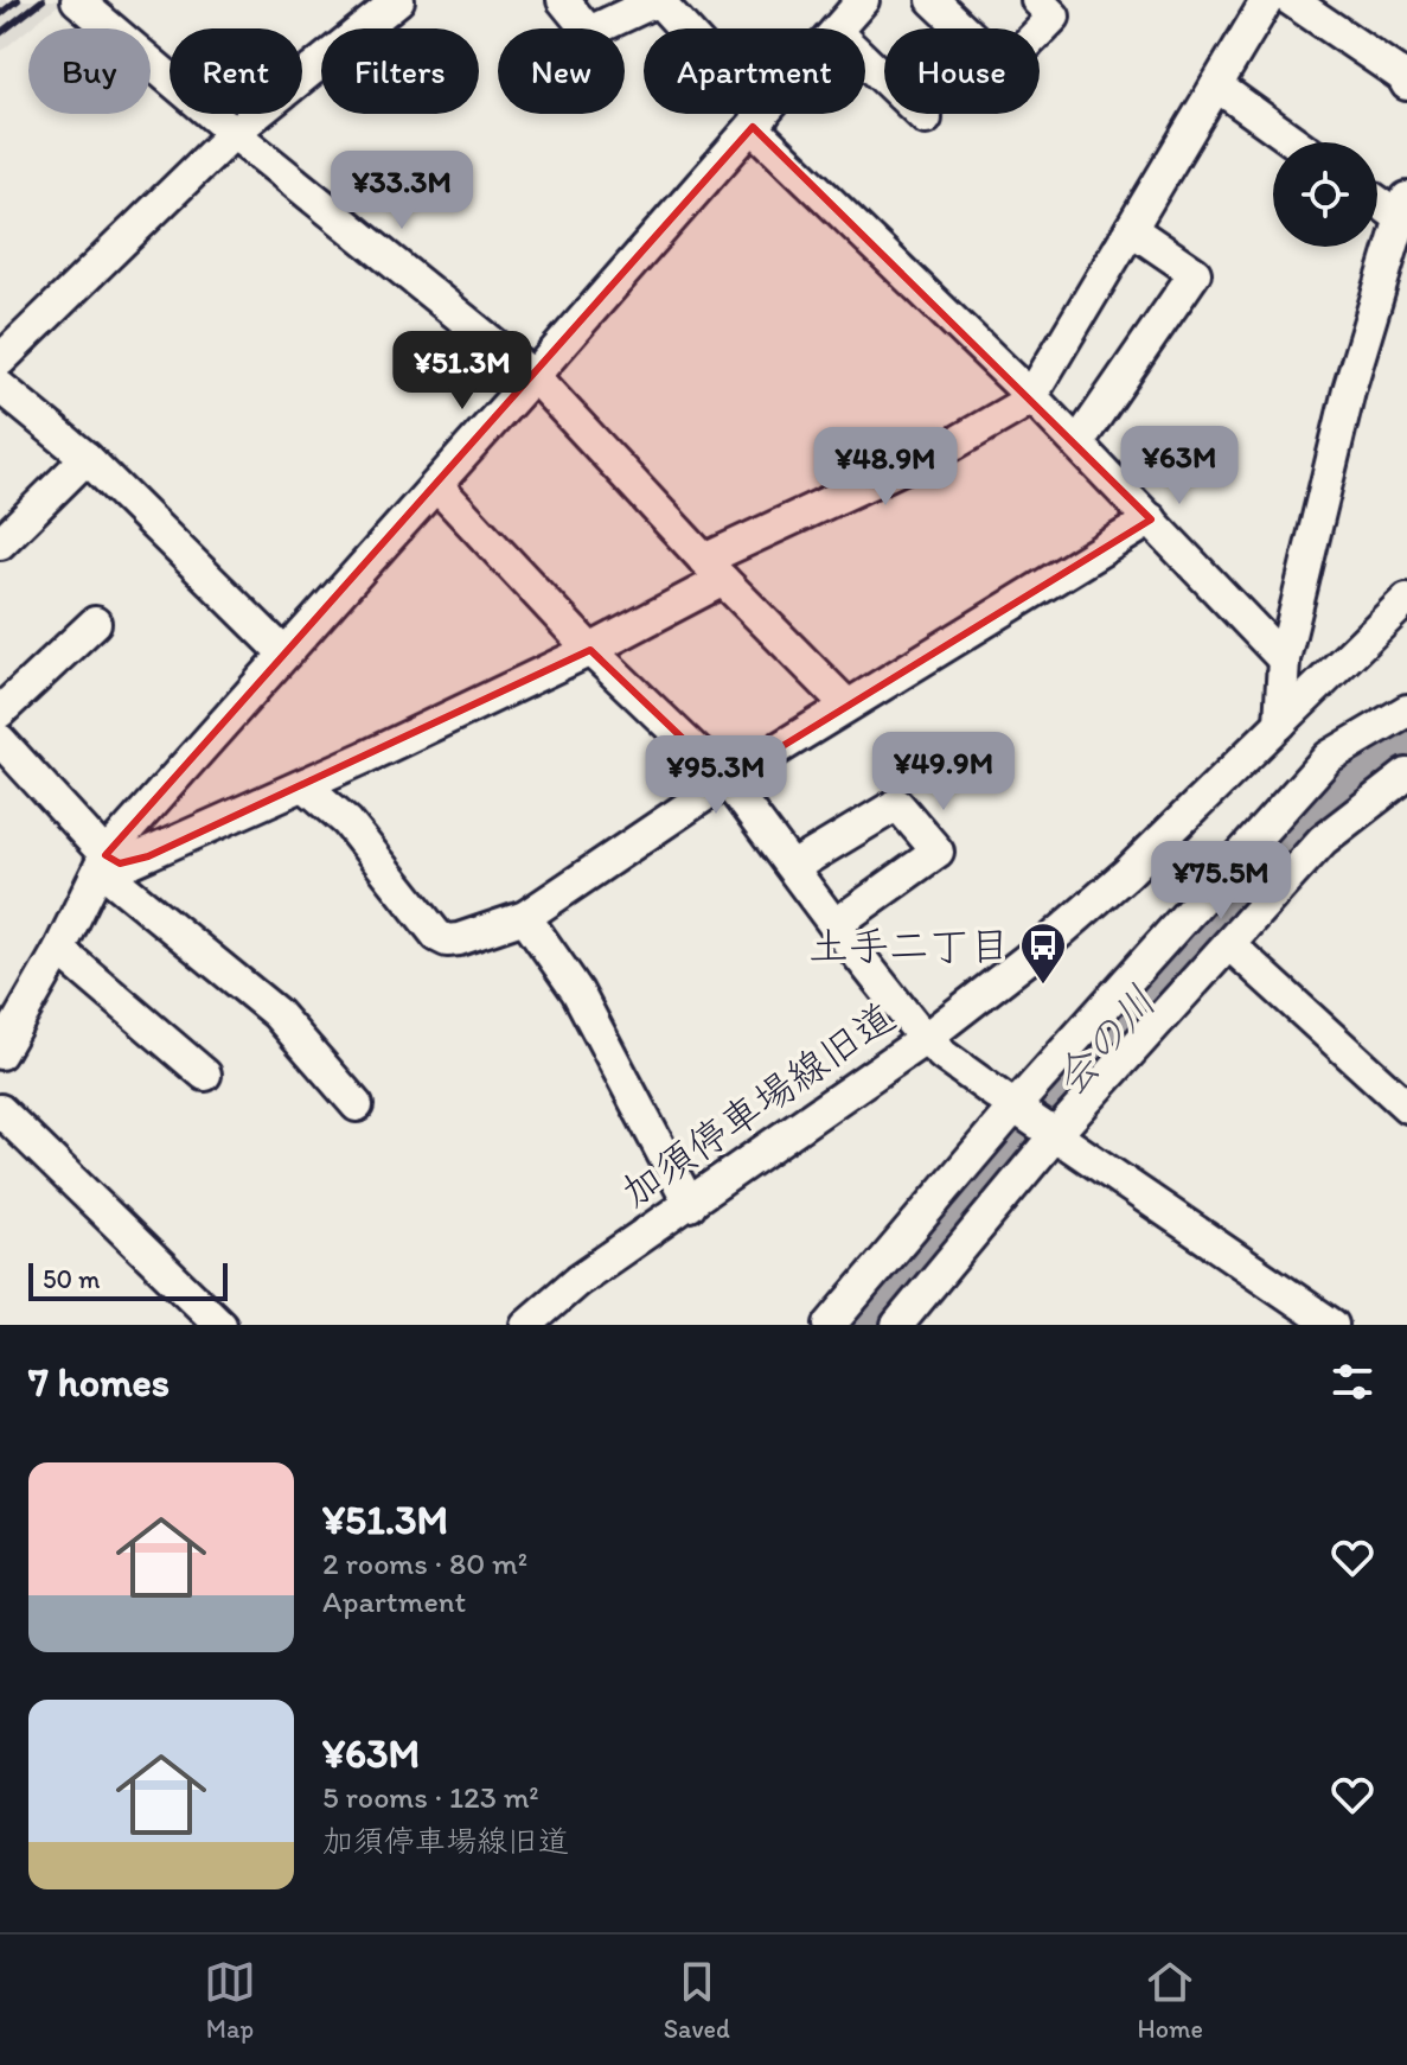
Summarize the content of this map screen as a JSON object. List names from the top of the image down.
{
  "streets": {
    "street": ["加須停車場線旧道"]
  },
  "water": ["会の川"],
  "places": {
    "bus stop": ["土手二丁目"]
  },
  "scale_bar": "50 m",
  "page": {
    "chip": [
      "Buy",
      "Rent",
      "Filters",
      "New",
      "Apartment",
      "House"
    ],
    "price": [
      "¥33.3M",
      "¥51.3M",
      "¥63M",
      "¥48.9M",
      "¥49.9M",
      "¥95.3M",
      "¥75.5M"
    ],
    "scale": "50 m",
    "heading": "7 homes",
    "list": [
      {
        "name": "¥51.3M",
        "note": "2 rooms · 80 m² · Apartment"
      },
      {
        "name": "¥63M",
        "note": "5 rooms · 123 m² · 加須停車場線旧道"
      }
    ],
    "tabs": ["Map", "Saved", "Home"]
  }
}
